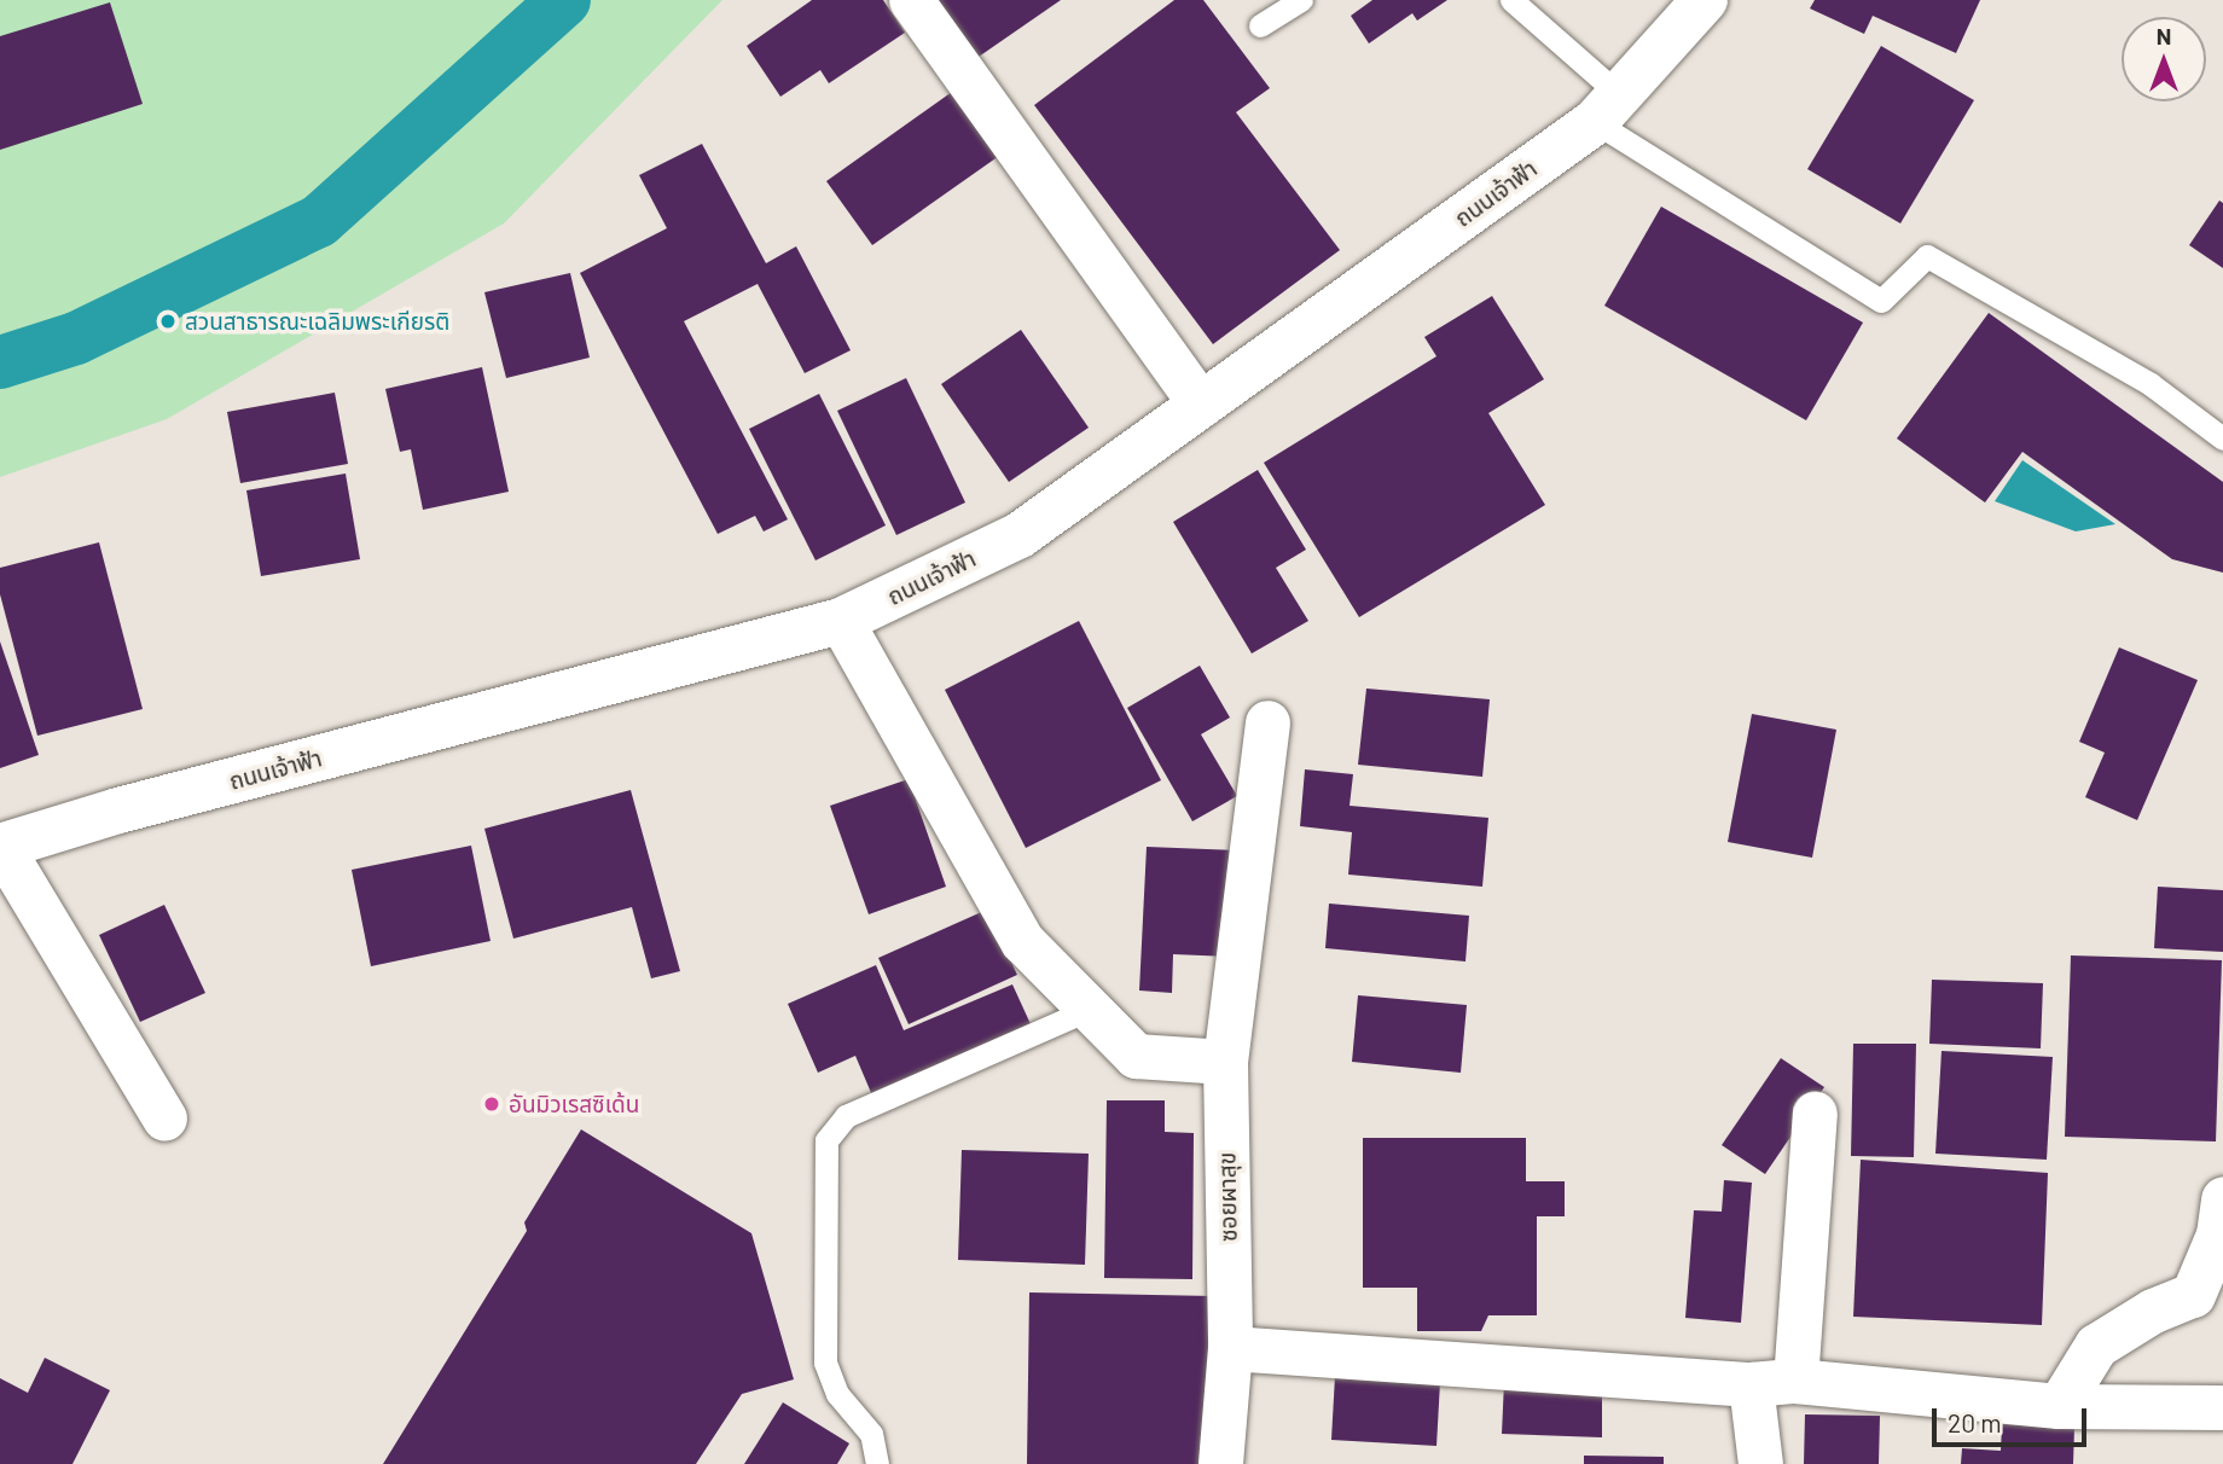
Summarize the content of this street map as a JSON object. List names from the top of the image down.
{
  "streets": {
    "main road": ["ถนนเจ้าฟ้า"],
    "street": ["ซอยผาสุข"]
  },
  "places": ["สวนสาธารณะเฉลิมพระเกียรติ", "อันมิวเรสซิเด้น"],
  "scale_bar": "20 m",
  "north": "top"
}
